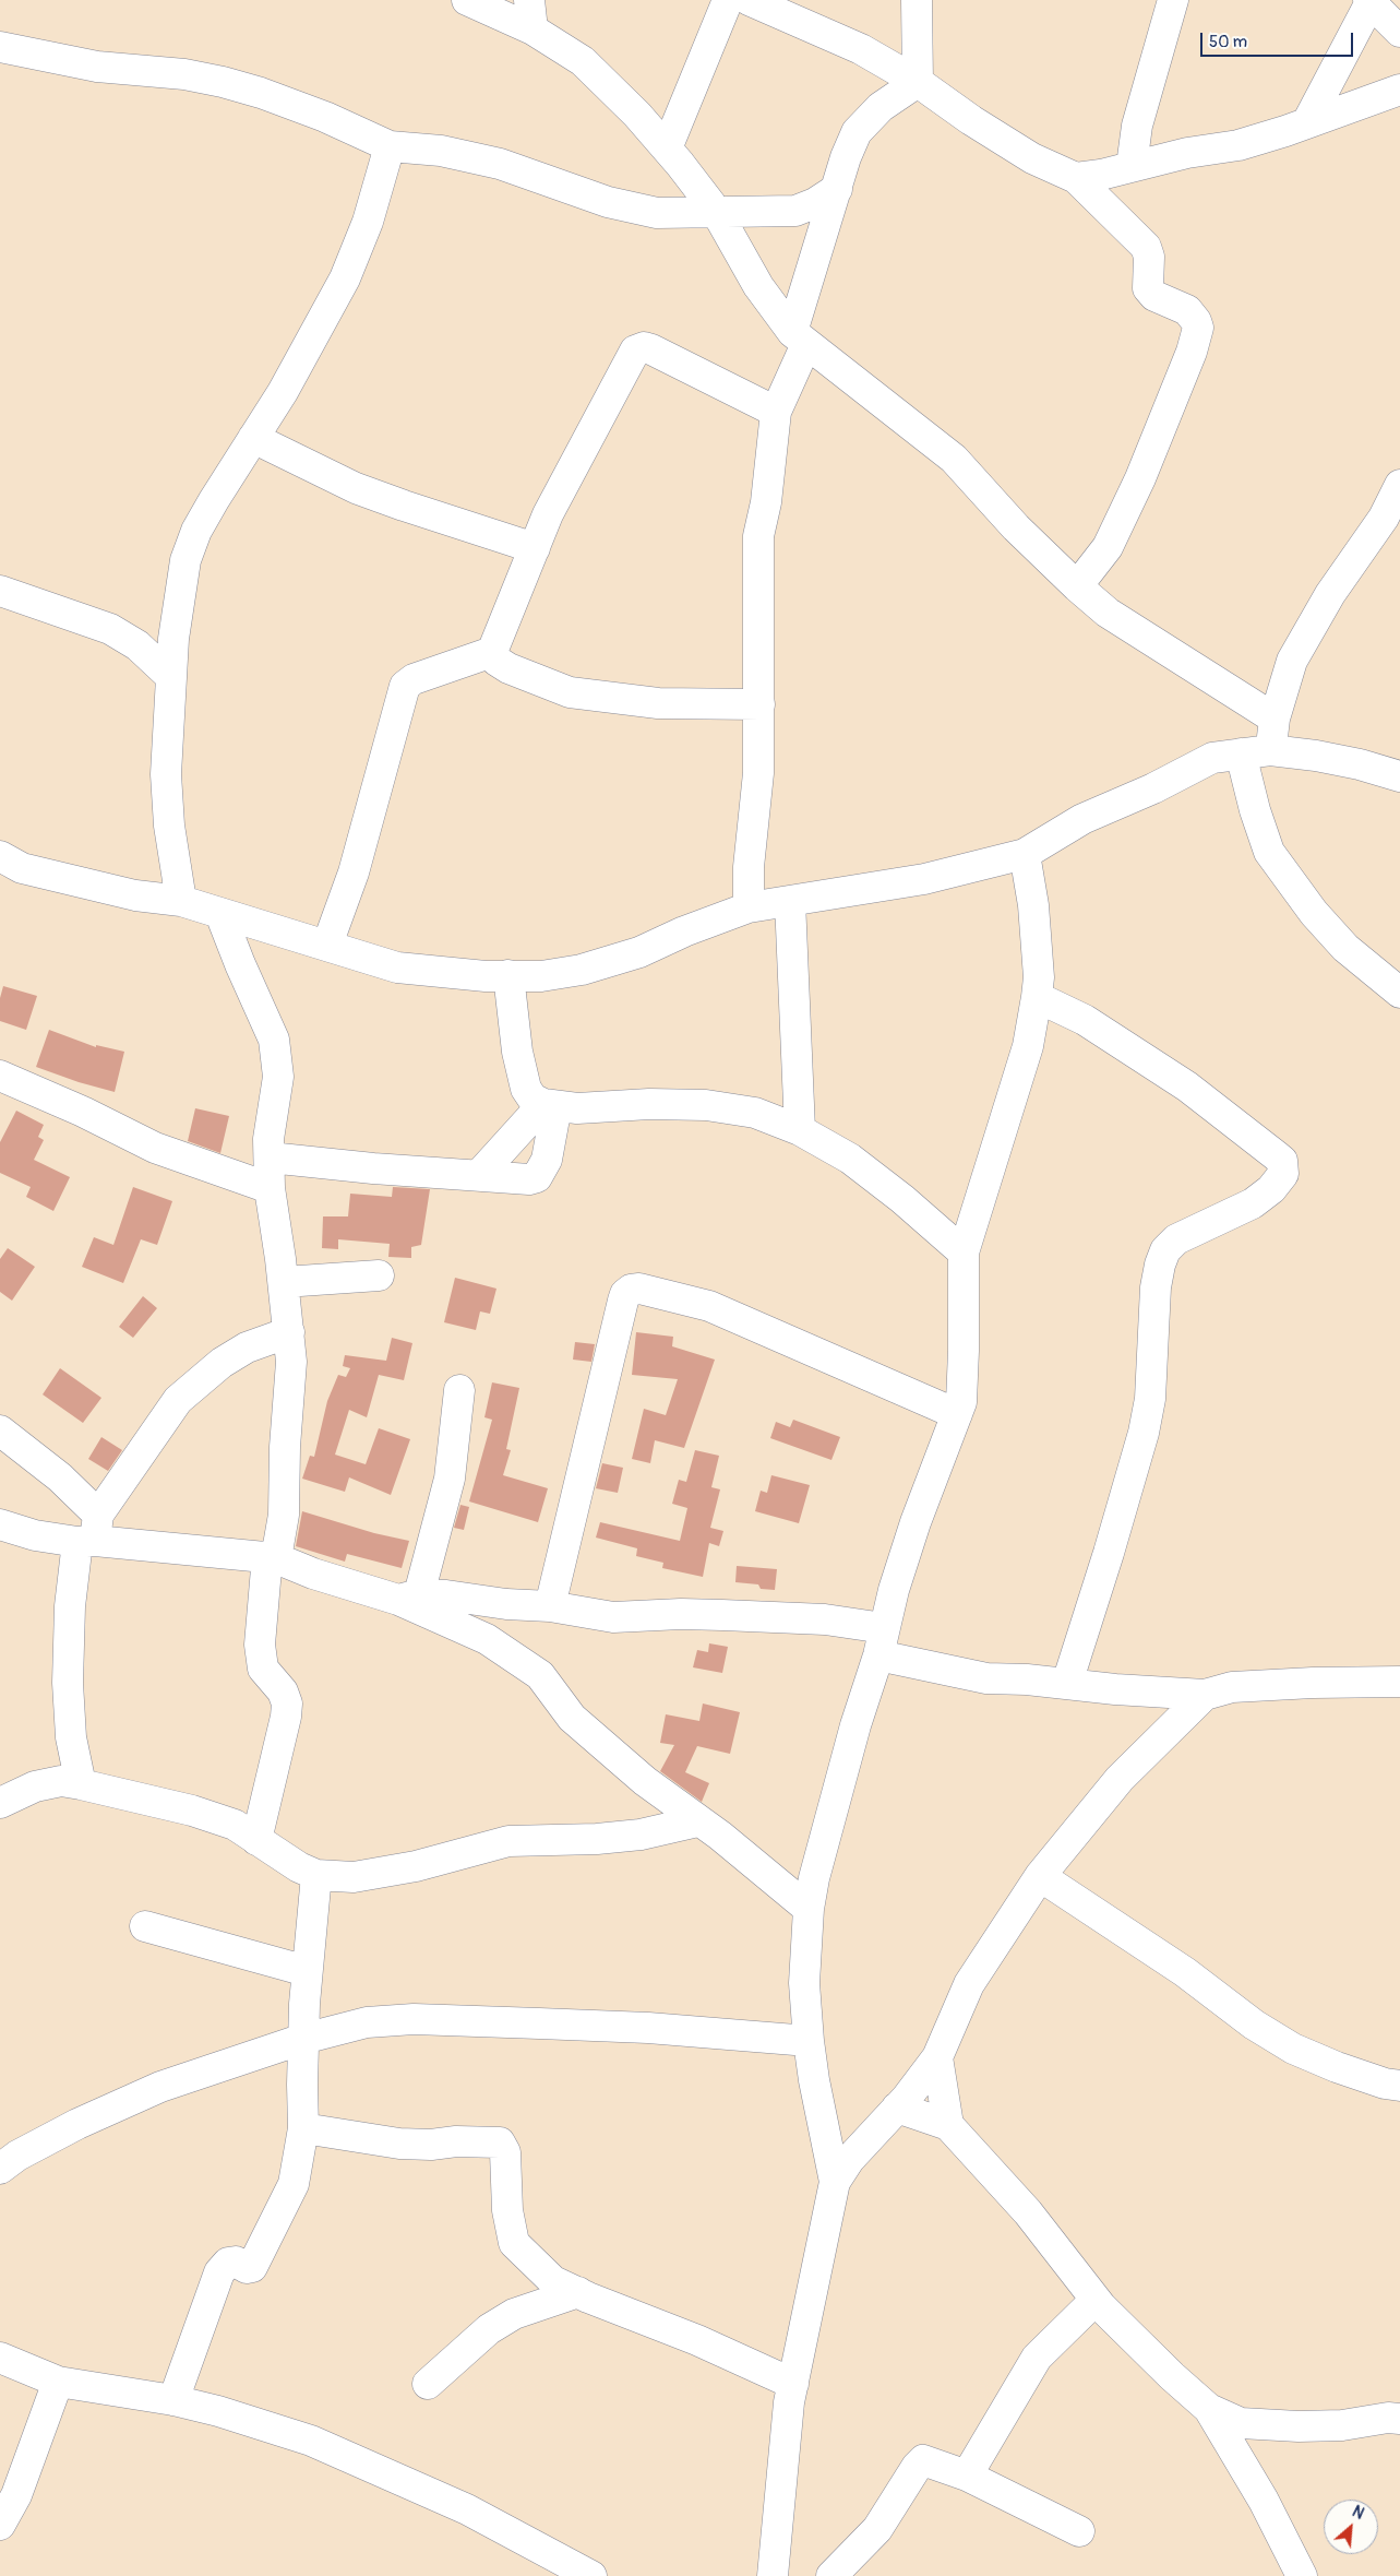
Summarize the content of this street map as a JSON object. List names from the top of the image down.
{
  "scale_bar": "50 m",
  "north": "top right"
}
